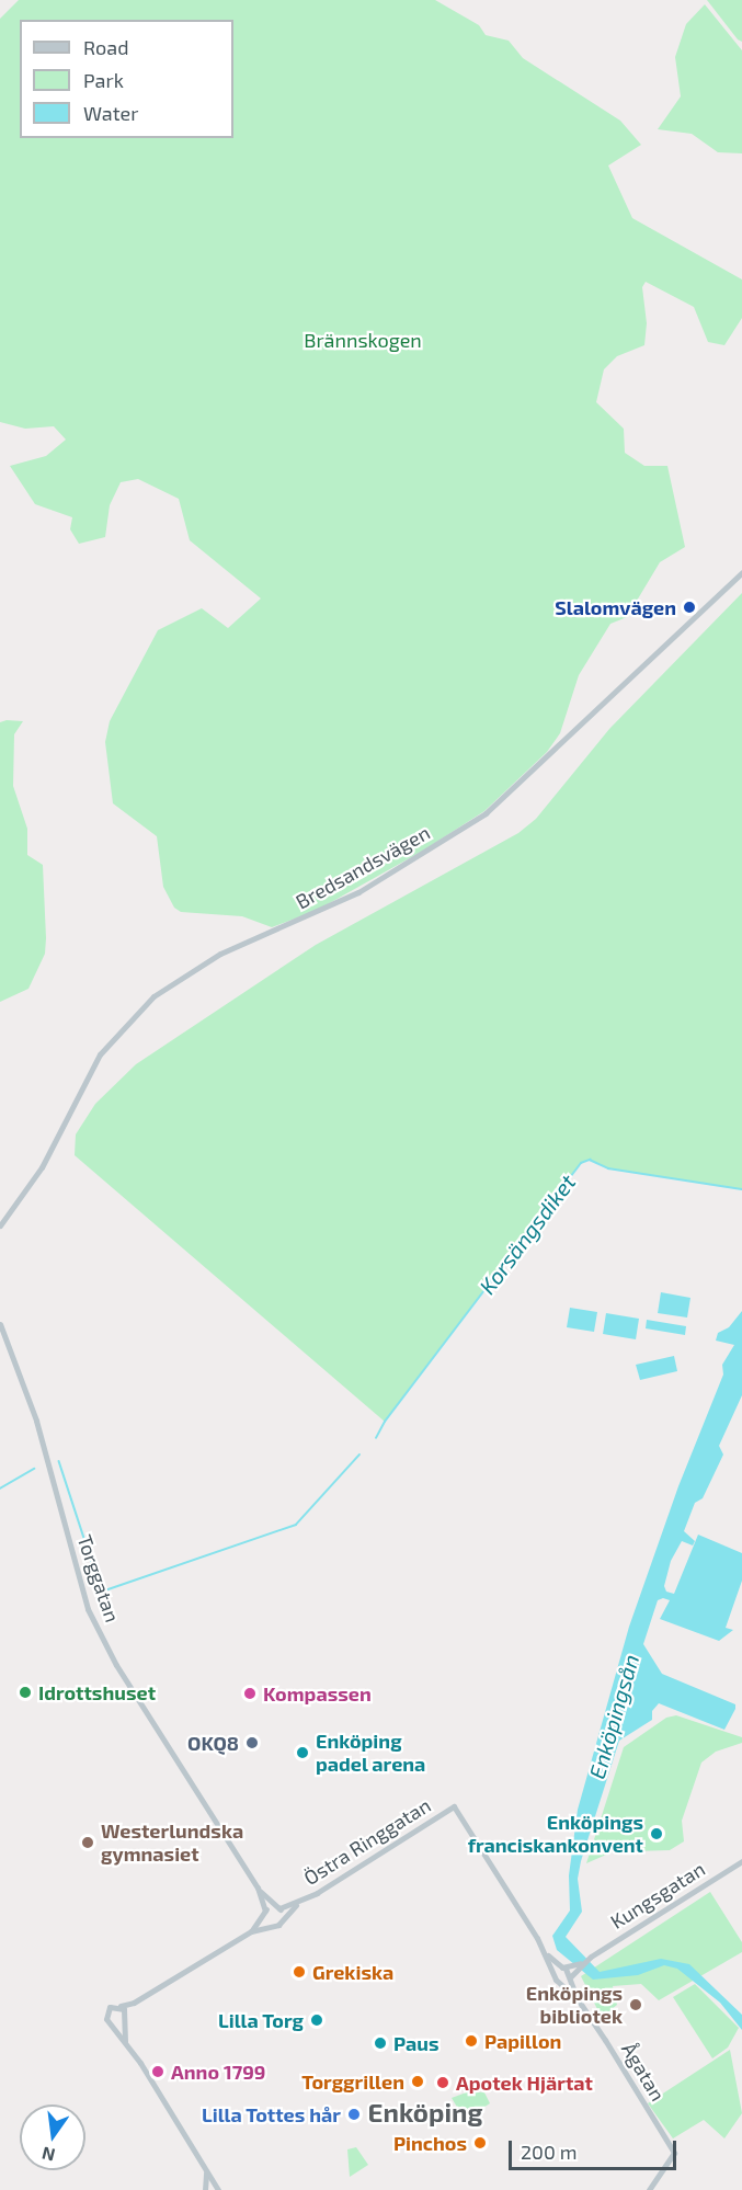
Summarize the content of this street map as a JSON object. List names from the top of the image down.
{
  "streets": {
    "street": [
      "Bredsandsvägen",
      "Torggatan",
      "Östra Ringgatan",
      "Kungsgatan",
      "Ågatan"
    ]
  },
  "crossings": [
    ["Torggatan", "Östra Ringgatan"],
    ["Östra Ringgatan", "Ågatan"],
    ["Kungsgatan", "Ågatan"]
  ],
  "districts": ["Enköping"],
  "water": ["Korsängsdiket", "Enköpingsån"],
  "parks": ["Brännskogen"],
  "places": [
    "Slalomvägen",
    "Idrottshuset",
    "Kompassen",
    "OKQ8",
    "Enköping padel arena",
    "Enköpings franciskankonvent",
    "Westerlundska gymnasiet",
    "Grekiska",
    "Enköpings bibliotek",
    "Lilla Torg",
    "Papillon",
    "Paus",
    "Anno 1799",
    "Torggrillen",
    "Apotek Hjärtat",
    "Lilla Tottes hår",
    "Pinchos"
  ],
  "legend": ["Road", "Park", "Water"],
  "scale_bar": "200 m",
  "north": "bottom"
}
